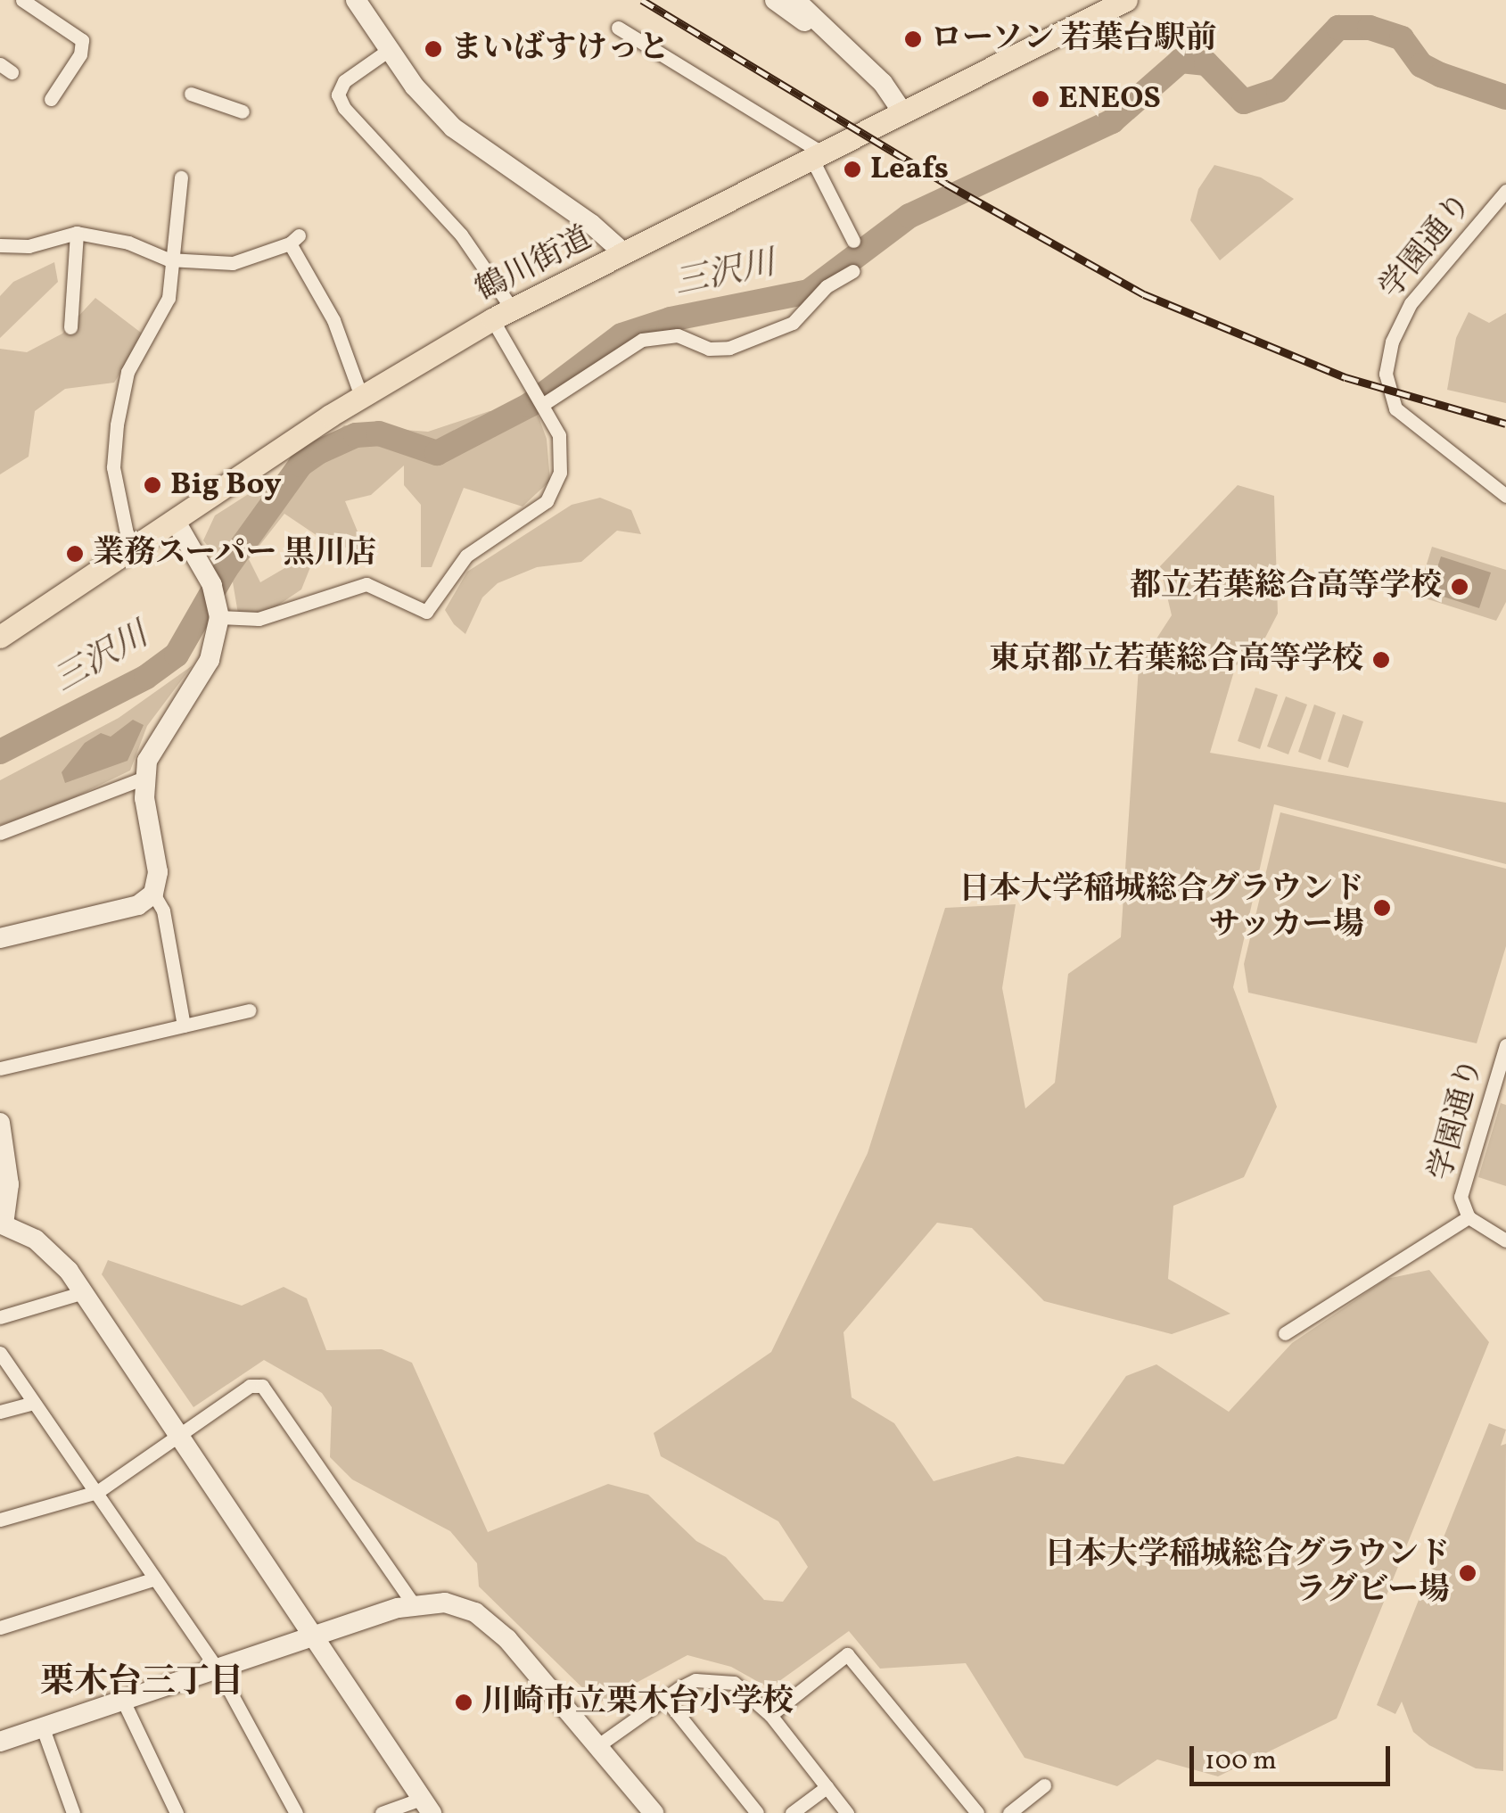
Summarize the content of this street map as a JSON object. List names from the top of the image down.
{
  "streets": {
    "main road": ["鶴川街道"],
    "street": ["学園通り"]
  },
  "districts": ["栗木台三丁目"],
  "water": ["三沢川"],
  "places": [
    "ローソン 若葉台駅前",
    "まいばすけっと",
    "ENEOS",
    "Leafs",
    "Big Boy",
    "業務スーパー 黒川店",
    "都立若葉総合高等学校",
    "東京都立若葉総合高等学校",
    "日本大学稲城総合グラウンド サッカー場",
    "日本大学稲城総合グラウンド ラグビー場",
    "川崎市立栗木台小学校"
  ],
  "scale_bar": "100 m"
}
